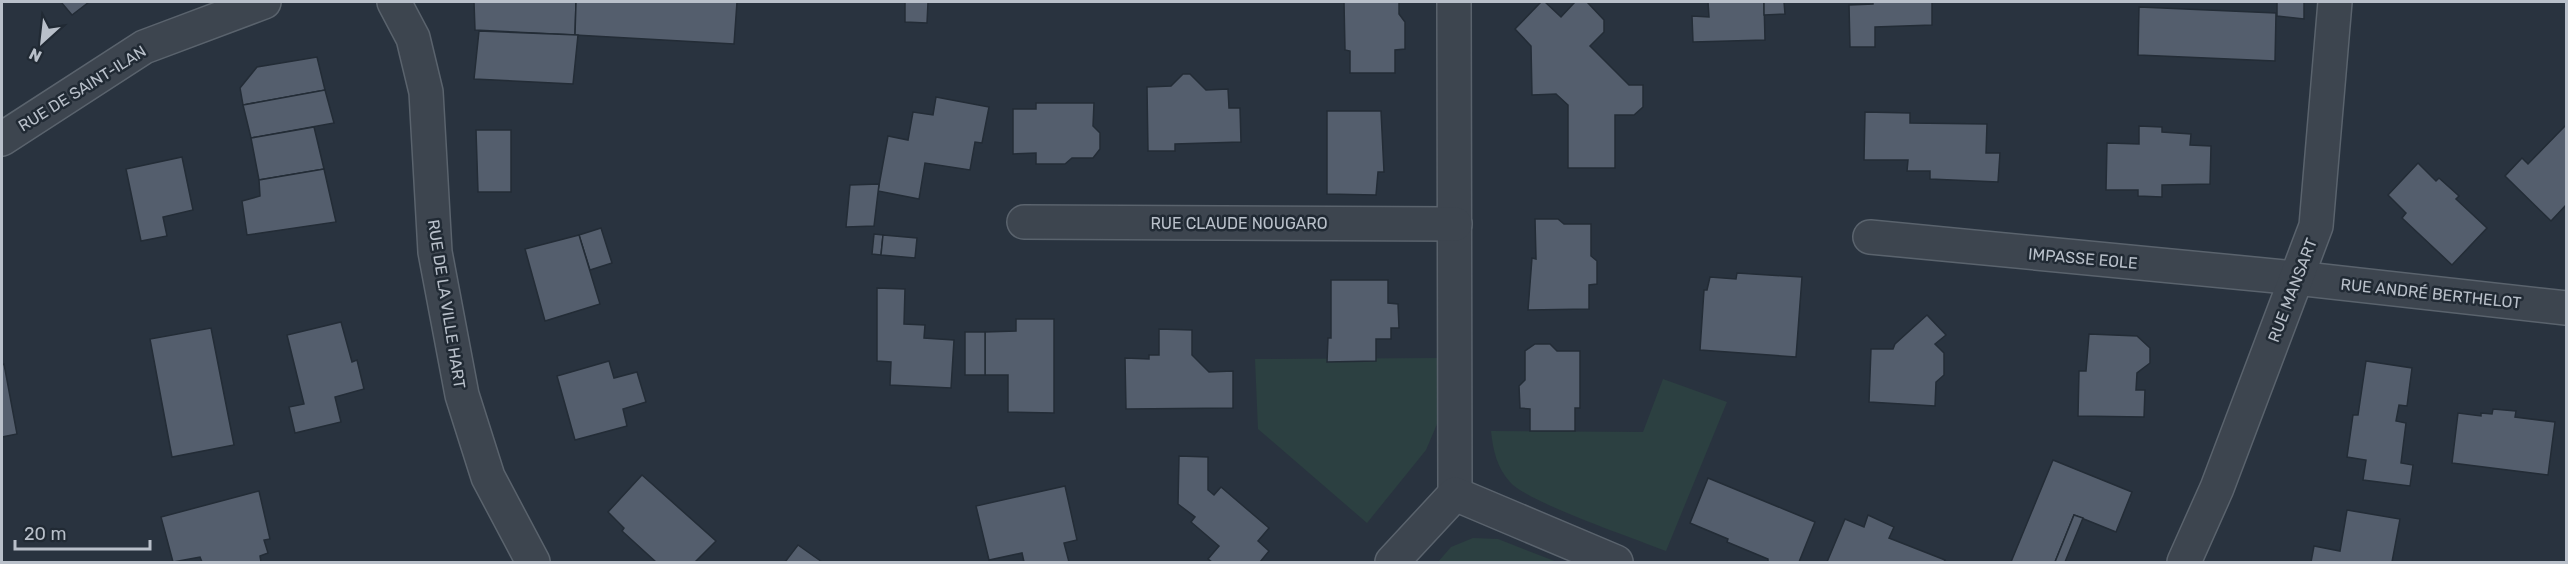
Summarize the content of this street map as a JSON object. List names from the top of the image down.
{
  "streets": {
    "street": [
      "RUE DE SAINT-ILAN",
      "RUE CLAUDE NOUGARO",
      "IMPASSE EOLE",
      "RUE MANSART",
      "RUE ANDRÉ BERTHELOT",
      "RUE DE LA VILLE HART"
    ]
  },
  "crossings": [
    ["IMPASSE EOLE", "RUE MANSART"],
    ["IMPASSE EOLE", "RUE ANDRÉ BERTHELOT"],
    ["RUE MANSART", "RUE ANDRÉ BERTHELOT"]
  ],
  "scale_bar": "20 m",
  "north": "bottom left"
}
